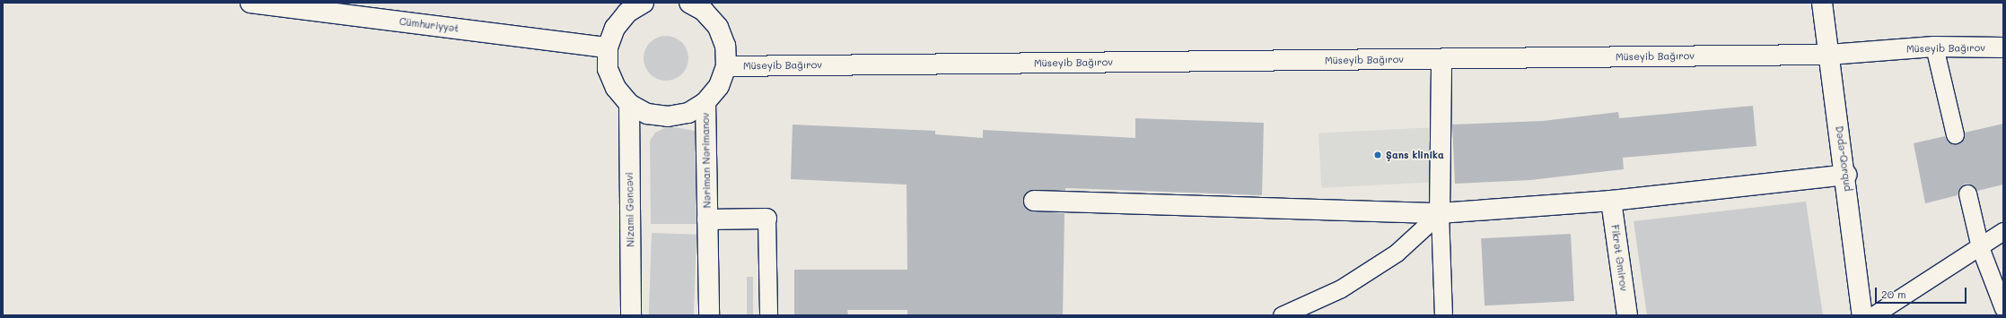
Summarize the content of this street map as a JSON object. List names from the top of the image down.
{
  "streets": {
    "street": [
      "Cümhuriyyət",
      "Müseyib Bağırov",
      "Dədə-Qorqud",
      "Nəriman Nərimanov",
      "Nizami Gəncəvi",
      "Fikrət Əmirov"
    ]
  },
  "crossings": [
    ["Müseyib Bağırov", "Dədə-Qorqud"]
  ],
  "places": ["Şans klinika"],
  "scale_bar": "20 m"
}
